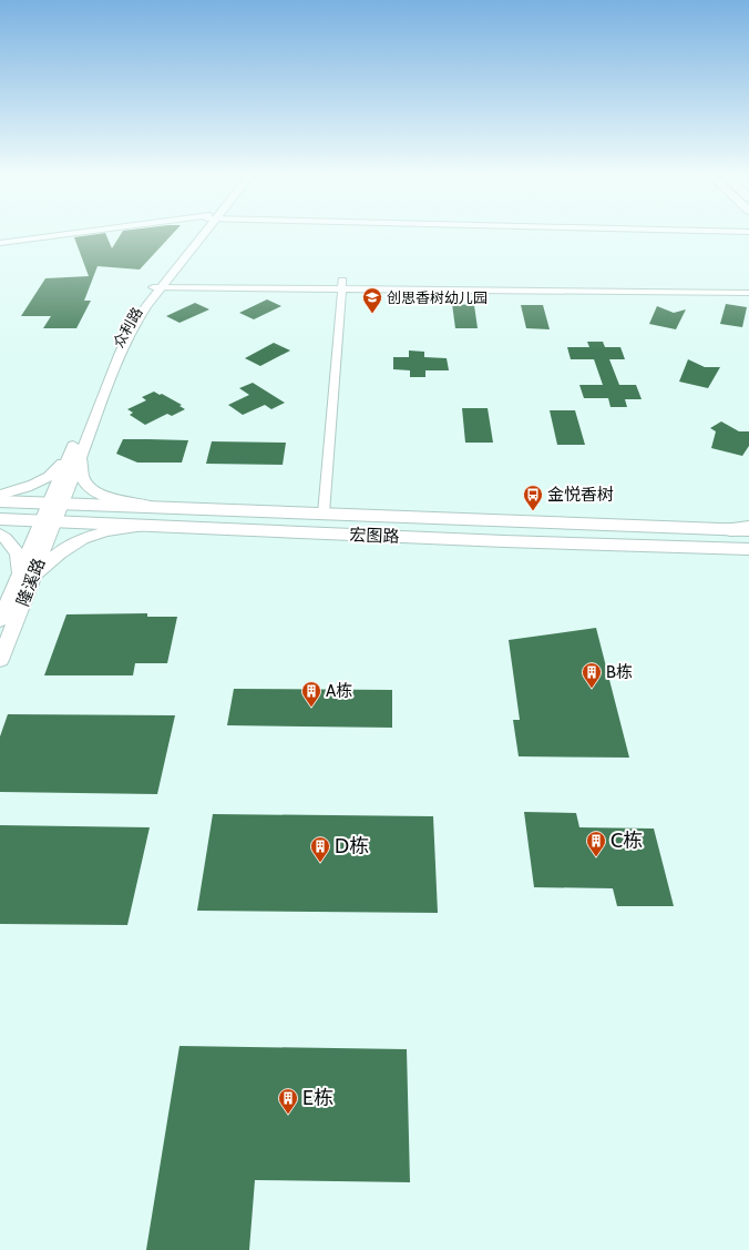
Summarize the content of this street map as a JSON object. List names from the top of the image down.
{
  "streets": {
    "main road": ["宏图路"],
    "street": ["众利路", "隆溪路"]
  },
  "crossings": [
    ["众利路", "宏图路"],
    ["众利路", "隆溪路"],
    ["宏图路", "隆溪路"]
  ],
  "places": {
    "school or university": ["创思香树幼儿园"],
    "bus stop": ["金悦香树"],
    "building": [
      "B栋",
      "A栋",
      "C栋",
      "D栋",
      "E栋"
    ]
  }
}
